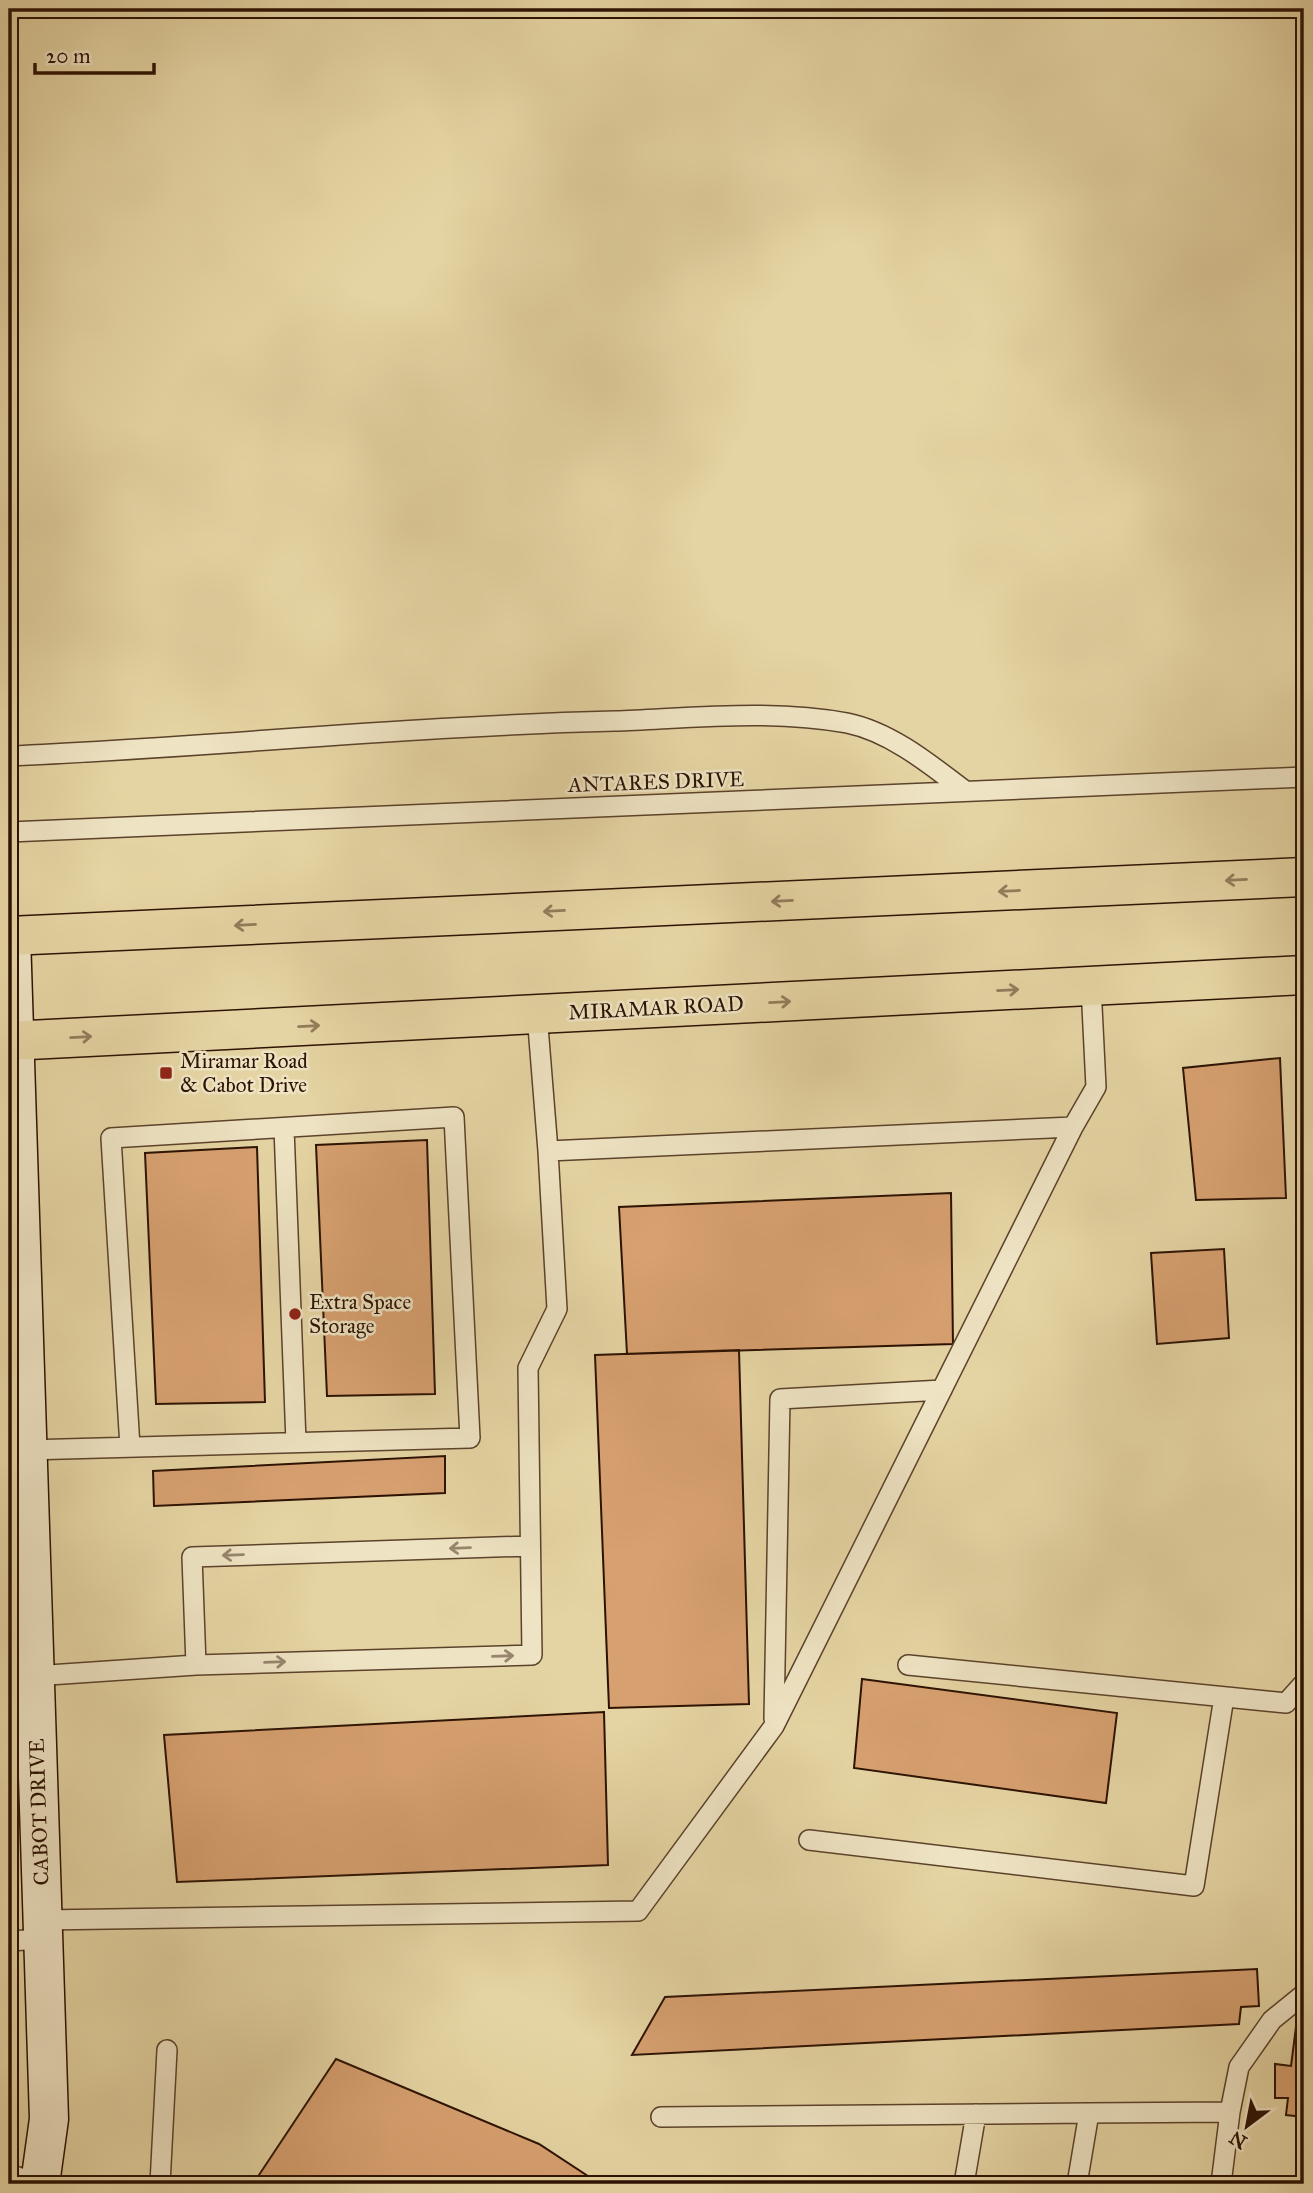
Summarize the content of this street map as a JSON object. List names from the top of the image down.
{
  "streets": {
    "main road": ["MIRAMAR ROAD"],
    "street": ["CABOT DRIVE"],
    "lane": ["ANTARES DRIVE"]
  },
  "crossings": [
    ["MIRAMAR ROAD", "CABOT DRIVE"]
  ],
  "places": {
    "transit": ["Miramar Road & Cabot Drive"],
    "other": ["Extra Space Storage"]
  },
  "scale_bar": "20 m",
  "north": "bottom left"
}
